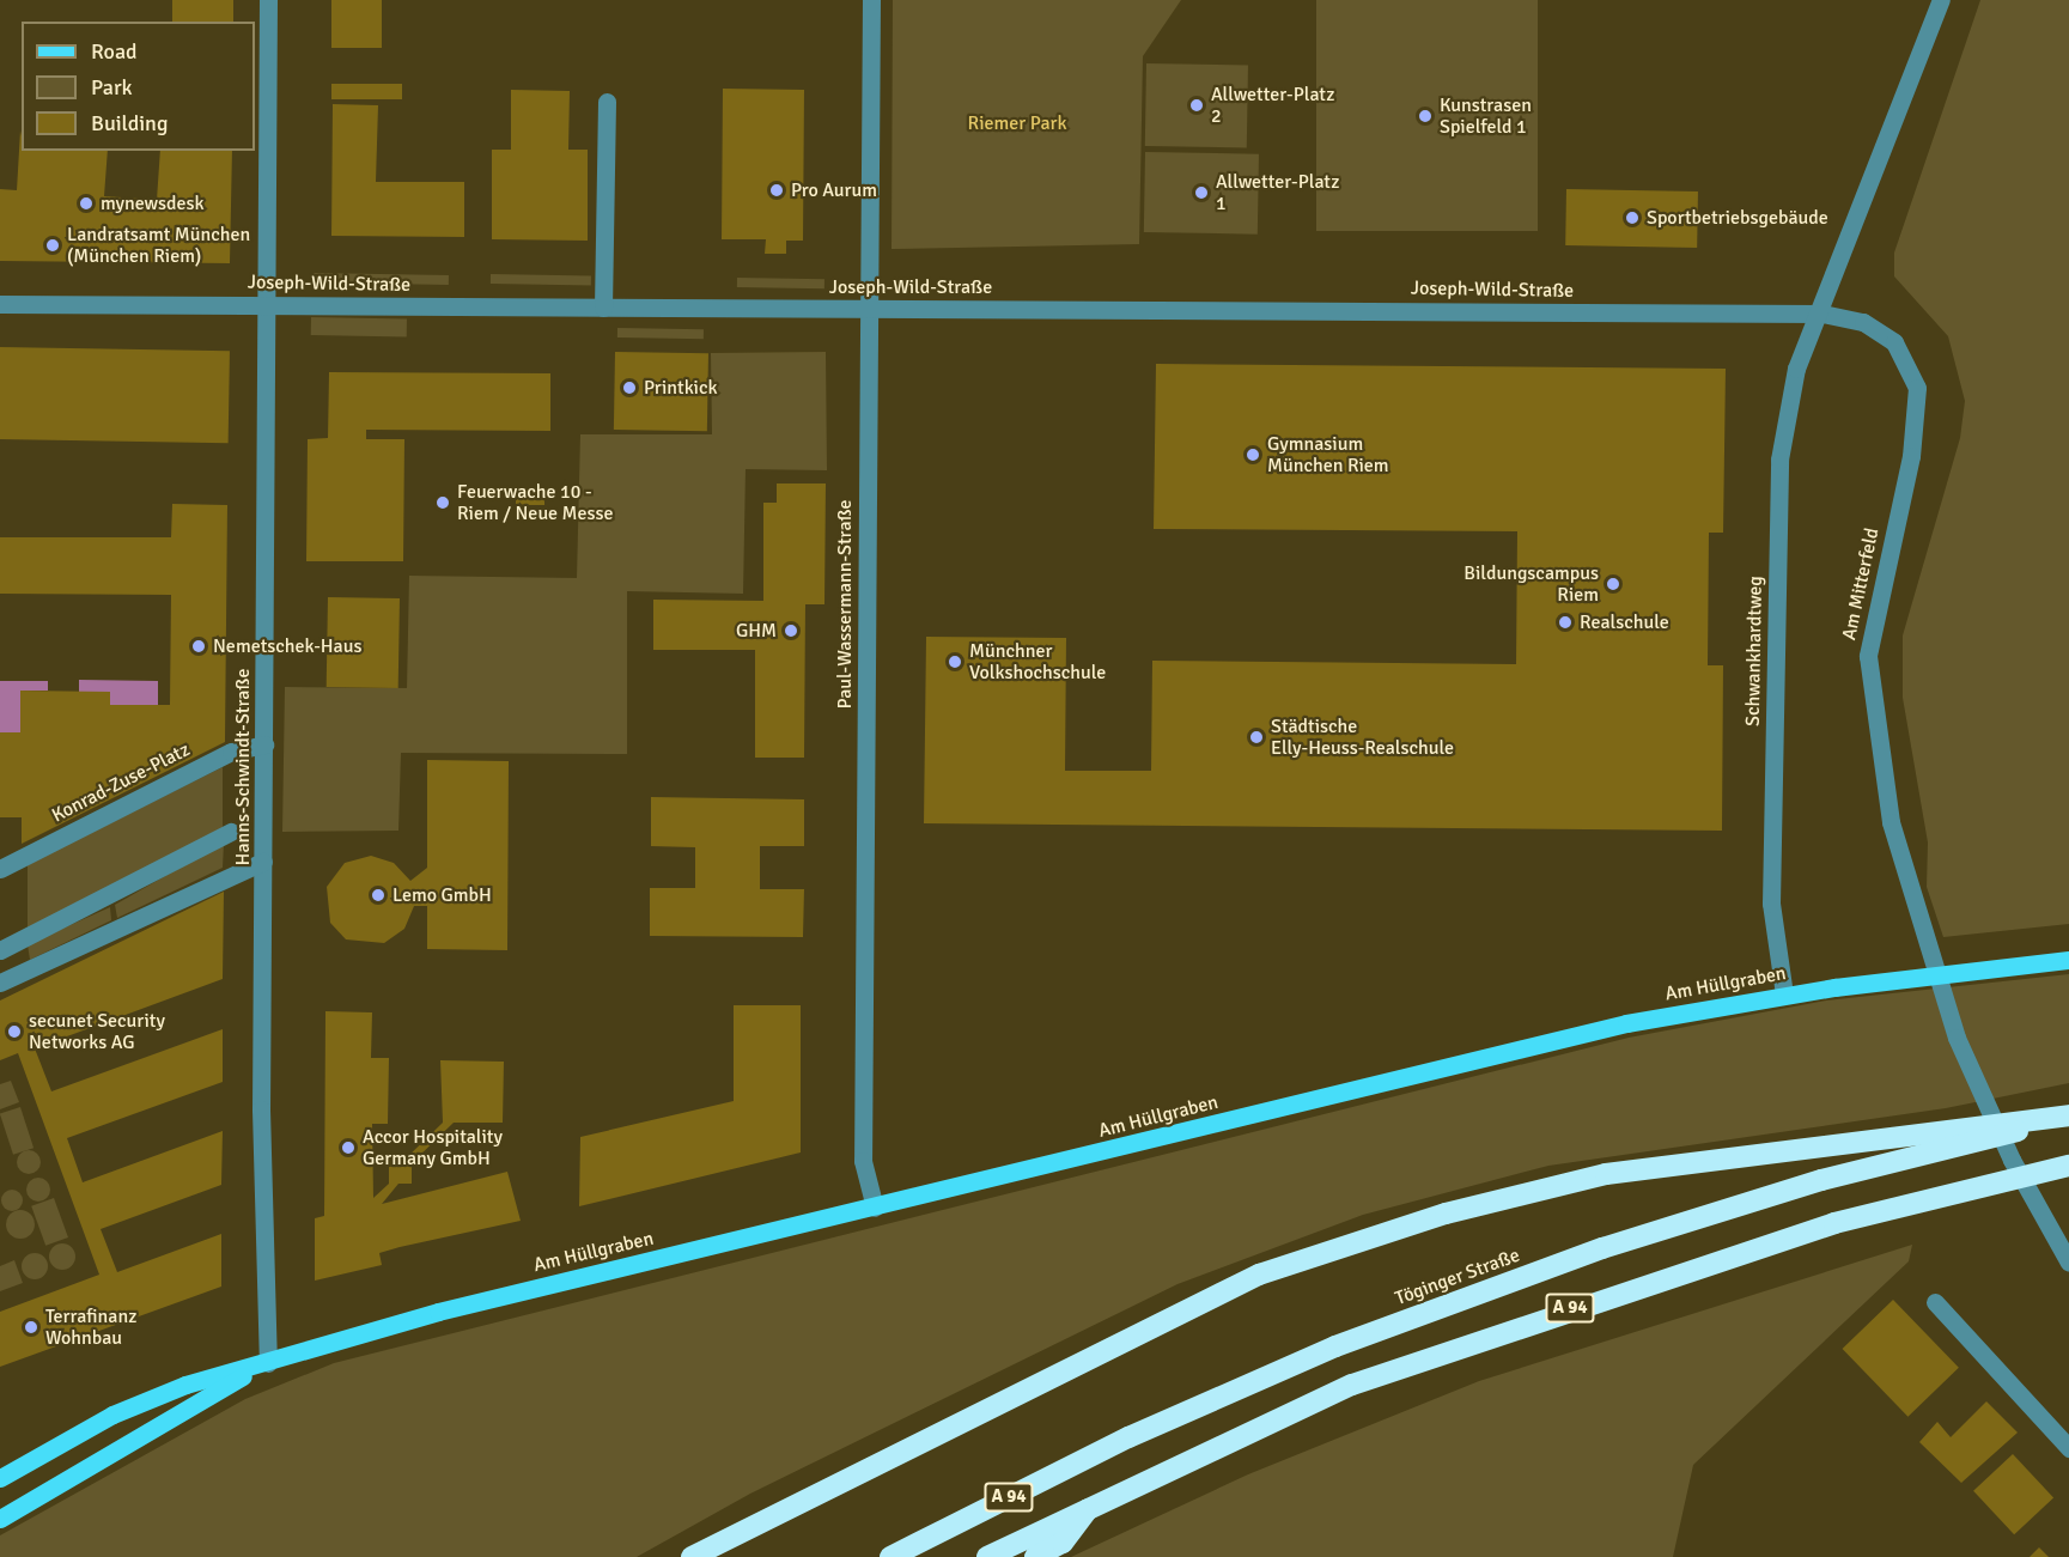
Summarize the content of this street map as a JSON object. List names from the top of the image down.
{
  "streets": {
    "highway": ["Töginger Straße", "A 94"],
    "main road": ["Am Hüllgraben"],
    "street": [
      "Joseph-Wild-Straße",
      "Am Mitterfeld",
      "Paul-Wassermann-Straße",
      "Schwankhardtweg",
      "Hanns-Schwindt-Straße",
      "Konrad-Zuse-Platz"
    ]
  },
  "crossings": [
    ["Joseph-Wild-Straße", "Am Mitterfeld"],
    ["Joseph-Wild-Straße", "Paul-Wassermann-Straße"],
    ["Joseph-Wild-Straße", "Schwankhardtweg"],
    ["Joseph-Wild-Straße", "Hanns-Schwindt-Straße"],
    ["Am Mitterfeld", "Schwankhardtweg"],
    ["Paul-Wassermann-Straße", "Am Hüllgraben"],
    ["Schwankhardtweg", "Am Hüllgraben"],
    ["Hanns-Schwindt-Straße", "Konrad-Zuse-Platz"],
    ["Hanns-Schwindt-Straße", "Am Hüllgraben"]
  ],
  "parks": ["Riemer Park"],
  "places": [
    "Allwetter-Platz 2",
    "Kunstrasen Spielfeld 1",
    "Pro Aurum",
    "Allwetter-Platz 1",
    "mynewsdesk",
    "Sportbetriebsgebäude",
    "Landratsamt München (München Riem)",
    "Printkick",
    "Gymnasium München Riem",
    "Feuerwache 10 - Riem / Neue Messe",
    "Bildungscampus Riem",
    "Realschule",
    "GHM",
    "Nemetschek-Haus",
    "Münchner Volkshochschule",
    "Städtische Elly-Heuss-Realschule",
    "Lemo GmbH",
    "secunet Security Networks AG",
    "Accor Hospitality Germany GmbH",
    "Terrafinanz Wohnbau"
  ],
  "legend": ["Road", "Park", "Building"]
}
